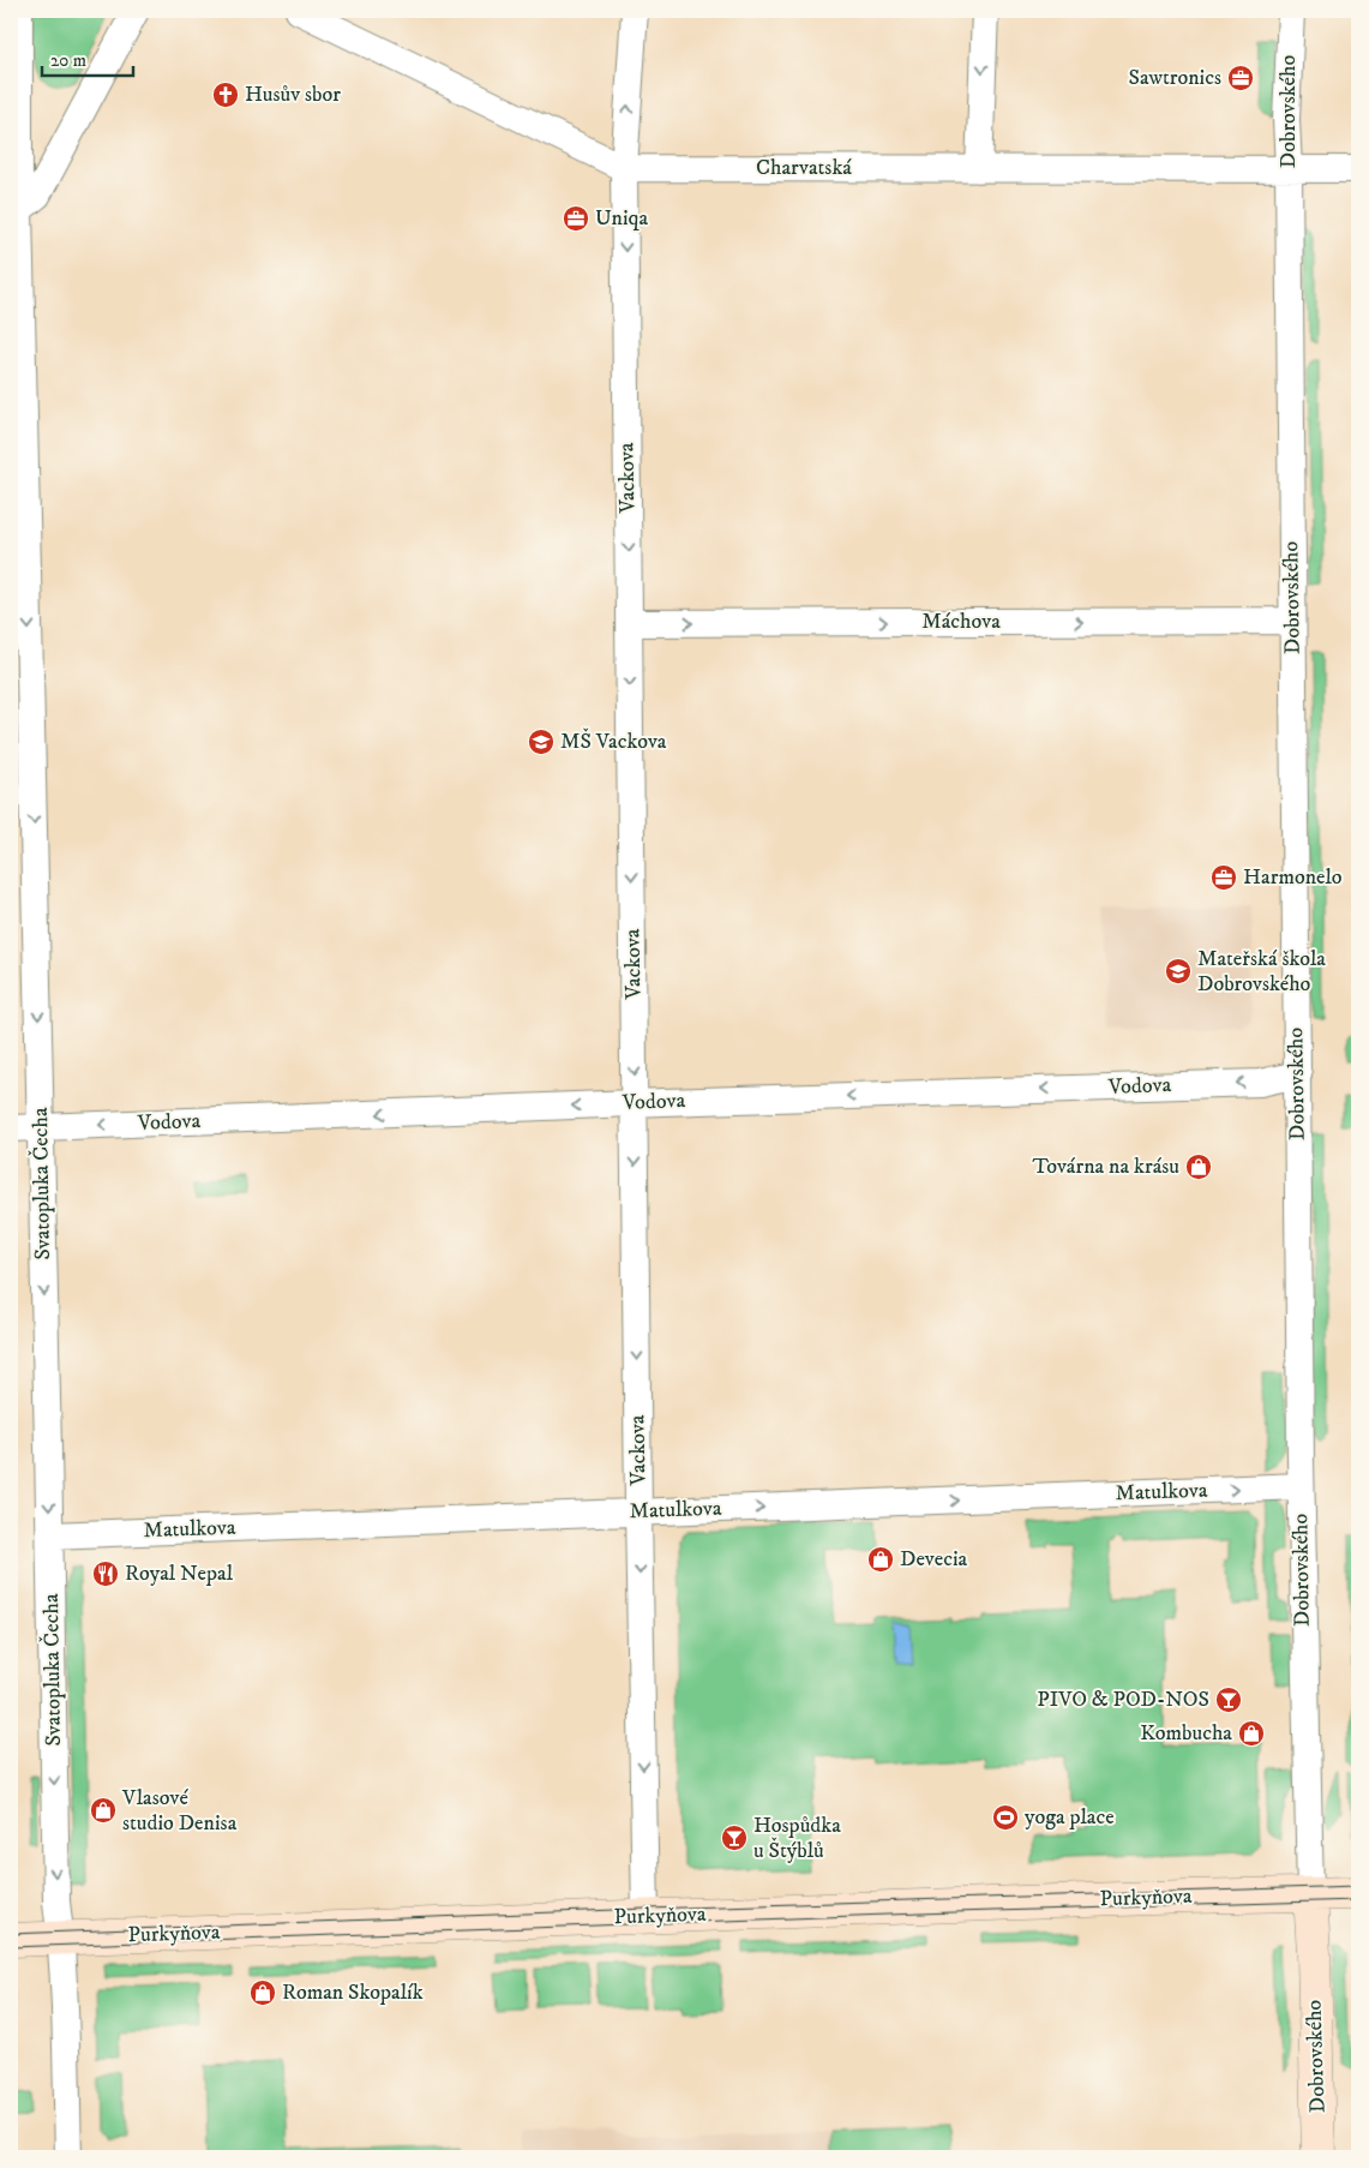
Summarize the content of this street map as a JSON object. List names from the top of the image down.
{
  "streets": {
    "street": [
      "Dobrovského",
      "Charvatská",
      "Vackova",
      "Máchova",
      "Vodova",
      "Svatopluka Čecha",
      "Matulkova",
      "Purkyňova"
    ]
  },
  "crossings": [
    ["Dobrovského", "Charvatská"],
    ["Dobrovského", "Máchova"],
    ["Dobrovského", "Vodova"],
    ["Dobrovského", "Matulkova"],
    ["Dobrovského", "Purkyňova"],
    ["Charvatská", "Vackova"],
    ["Vackova", "Máchova"],
    ["Vackova", "Vodova"],
    ["Vackova", "Matulkova"],
    ["Vackova", "Purkyňova"],
    ["Vodova", "Svatopluka Čecha"],
    ["Svatopluka Čecha", "Matulkova"],
    ["Svatopluka Čecha", "Purkyňova"]
  ],
  "one_way": [
    "Vackova",
    "Máchova",
    "Vodova",
    "Svatopluka Čecha",
    "Matulkova"
  ],
  "places": {
    "office": ["Sawtronics", "Uniqa", "Harmonelo"],
    "church": ["Husův sbor"],
    "school or university": ["MŠ Vackova", "Mateřská škola Dobrovského"],
    "shop": [
      "Továrna na krásu",
      "Devecia",
      "Kombucha",
      "Vlasové studio Denisa",
      "Roman Skopalík"
    ],
    "restaurant": ["Royal Nepal"],
    "bar": ["PIVO & POD-NOS", "Hospůdka u Štýblů"],
    "sports": ["yoga place"]
  },
  "scale_bar": "20 m"
}
